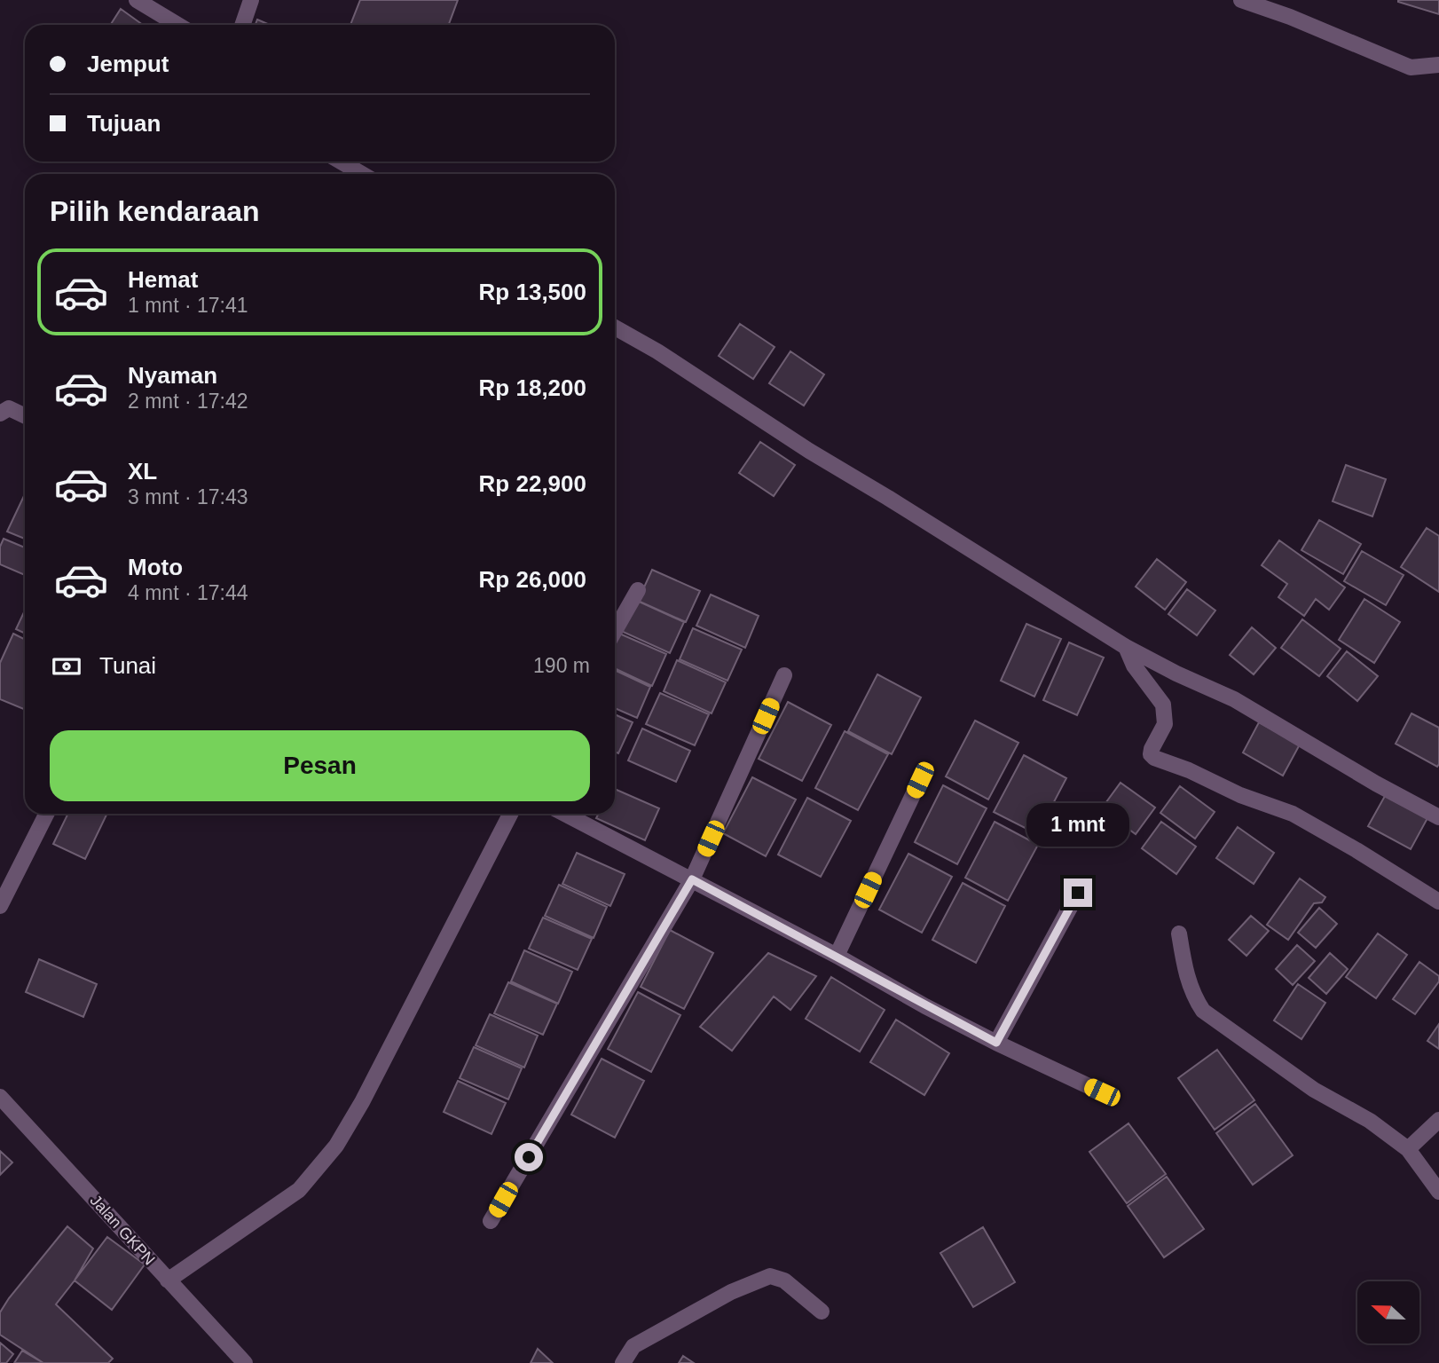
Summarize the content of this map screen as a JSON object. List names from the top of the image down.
{
  "streets": {
    "street": ["Jalan GKPN"]
  },
  "north": "left",
  "page": {
    "banner": ["Jemput", "Tujuan"],
    "heading": "Pilih kendaraan",
    "list": [
      {
        "name": "Hemat",
        "note": "1 mnt · 17:41",
        "value": "Rp 13,500"
      },
      {
        "name": "Nyaman",
        "note": "2 mnt · 17:42",
        "value": "Rp 18,200"
      },
      {
        "name": "XL",
        "note": "3 mnt · 17:43",
        "value": "Rp 22,900"
      },
      {
        "name": "Moto",
        "note": "4 mnt · 17:44",
        "value": "Rp 26,000"
      }
    ],
    "pay": ["Tunai", "190 m"],
    "buttons": "Pesan",
    "bubble": "1 mnt"
  }
}
